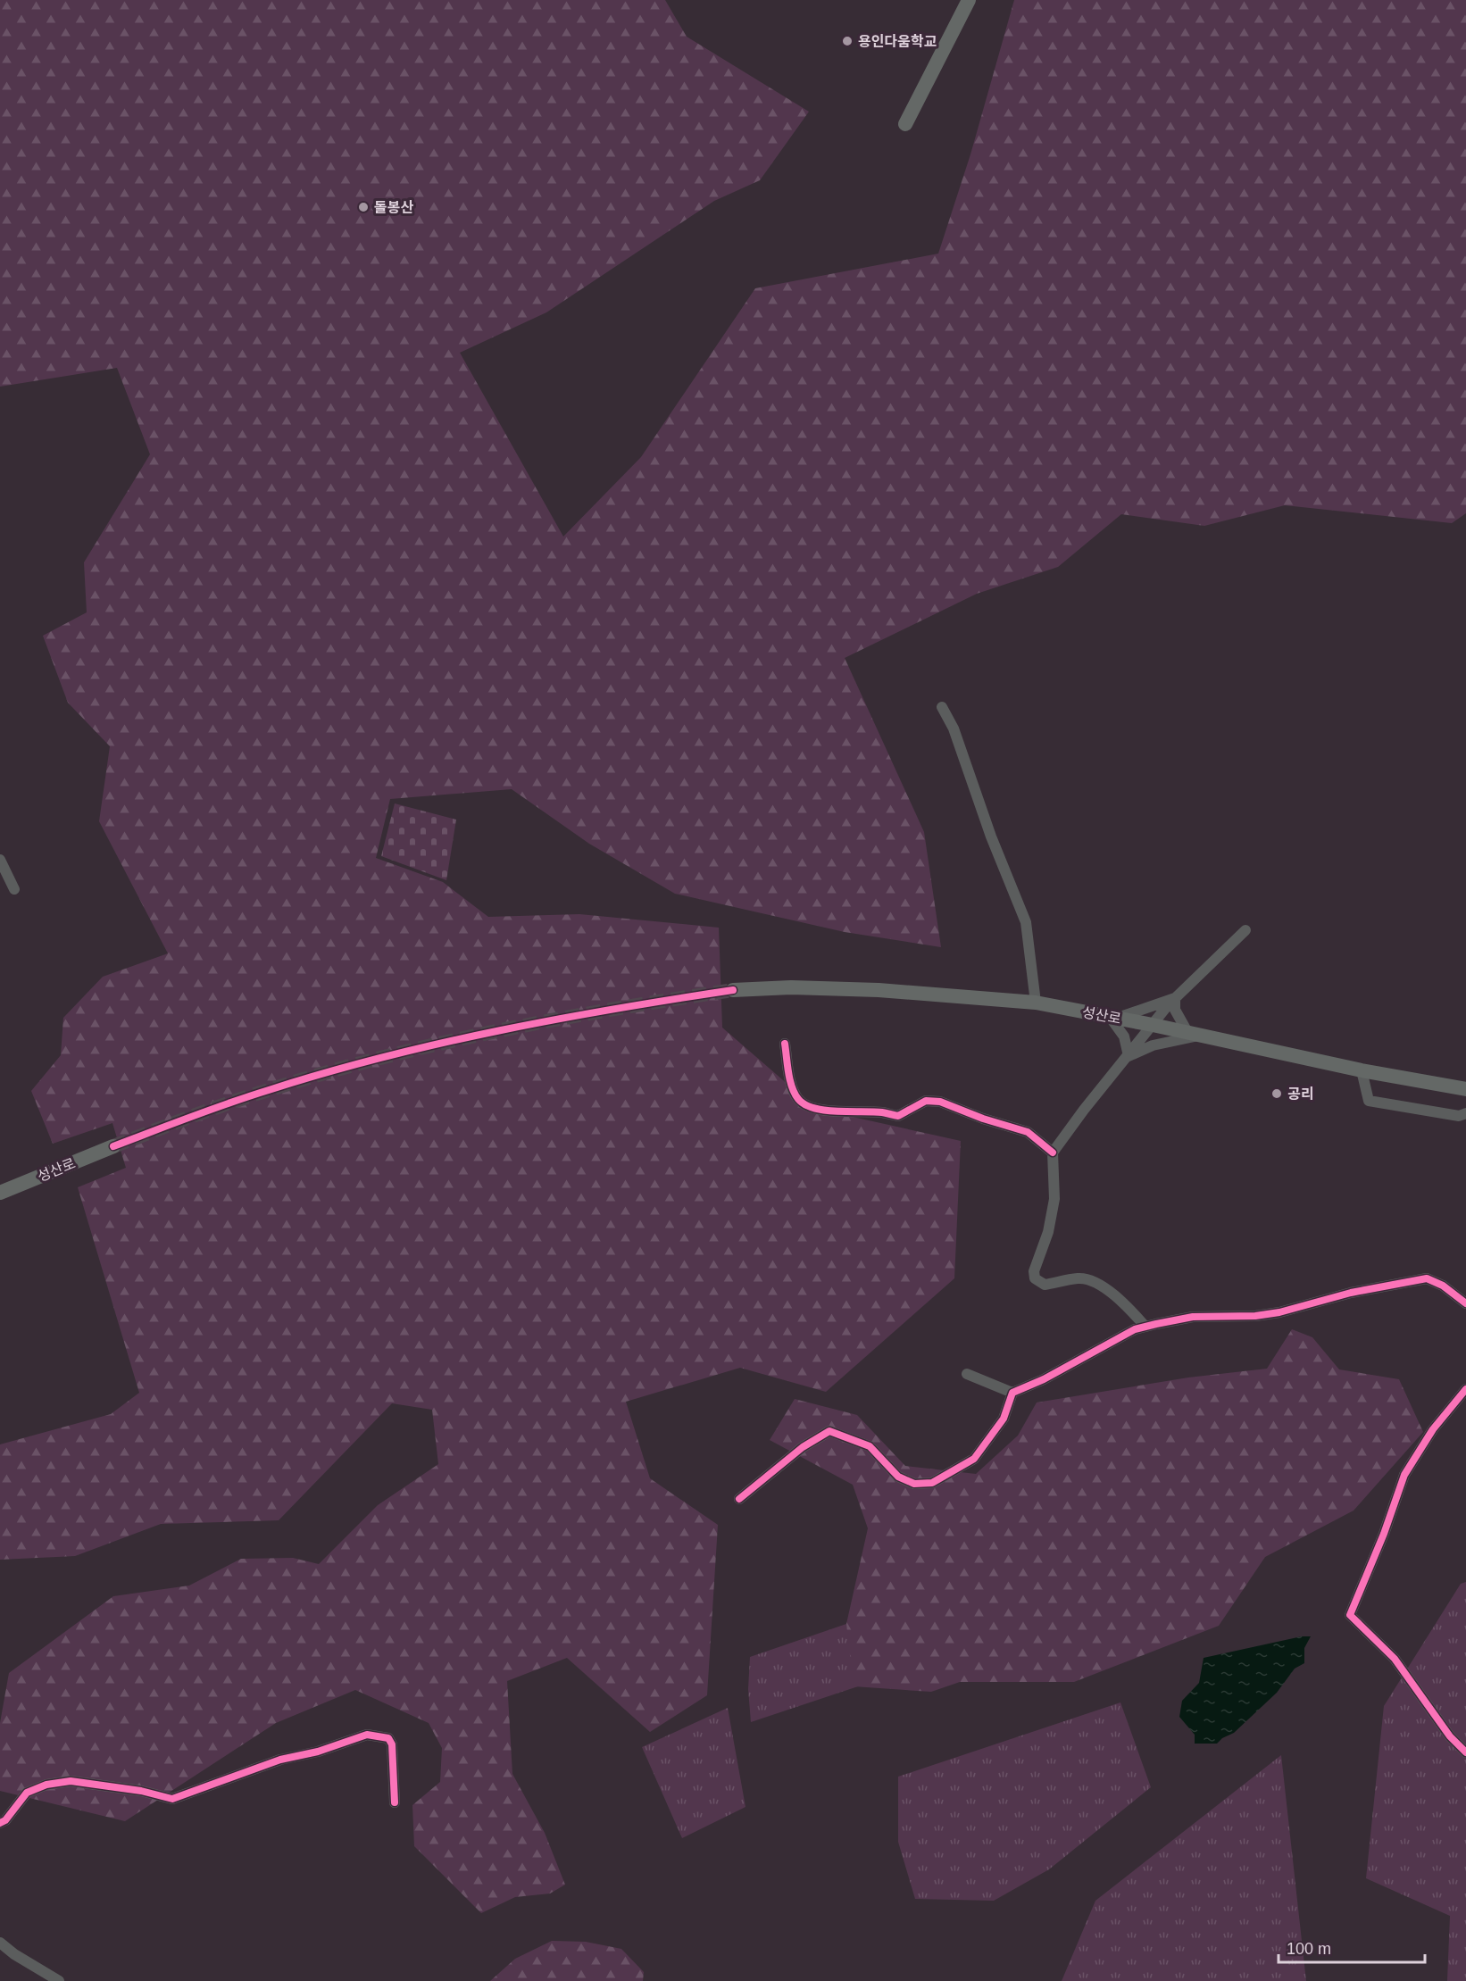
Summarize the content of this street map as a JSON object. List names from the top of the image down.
{
  "streets": {
    "main road": ["성산로"]
  },
  "places": ["용인다움학교", "돌봉산", "공리"],
  "scale_bar": "100 m"
}
